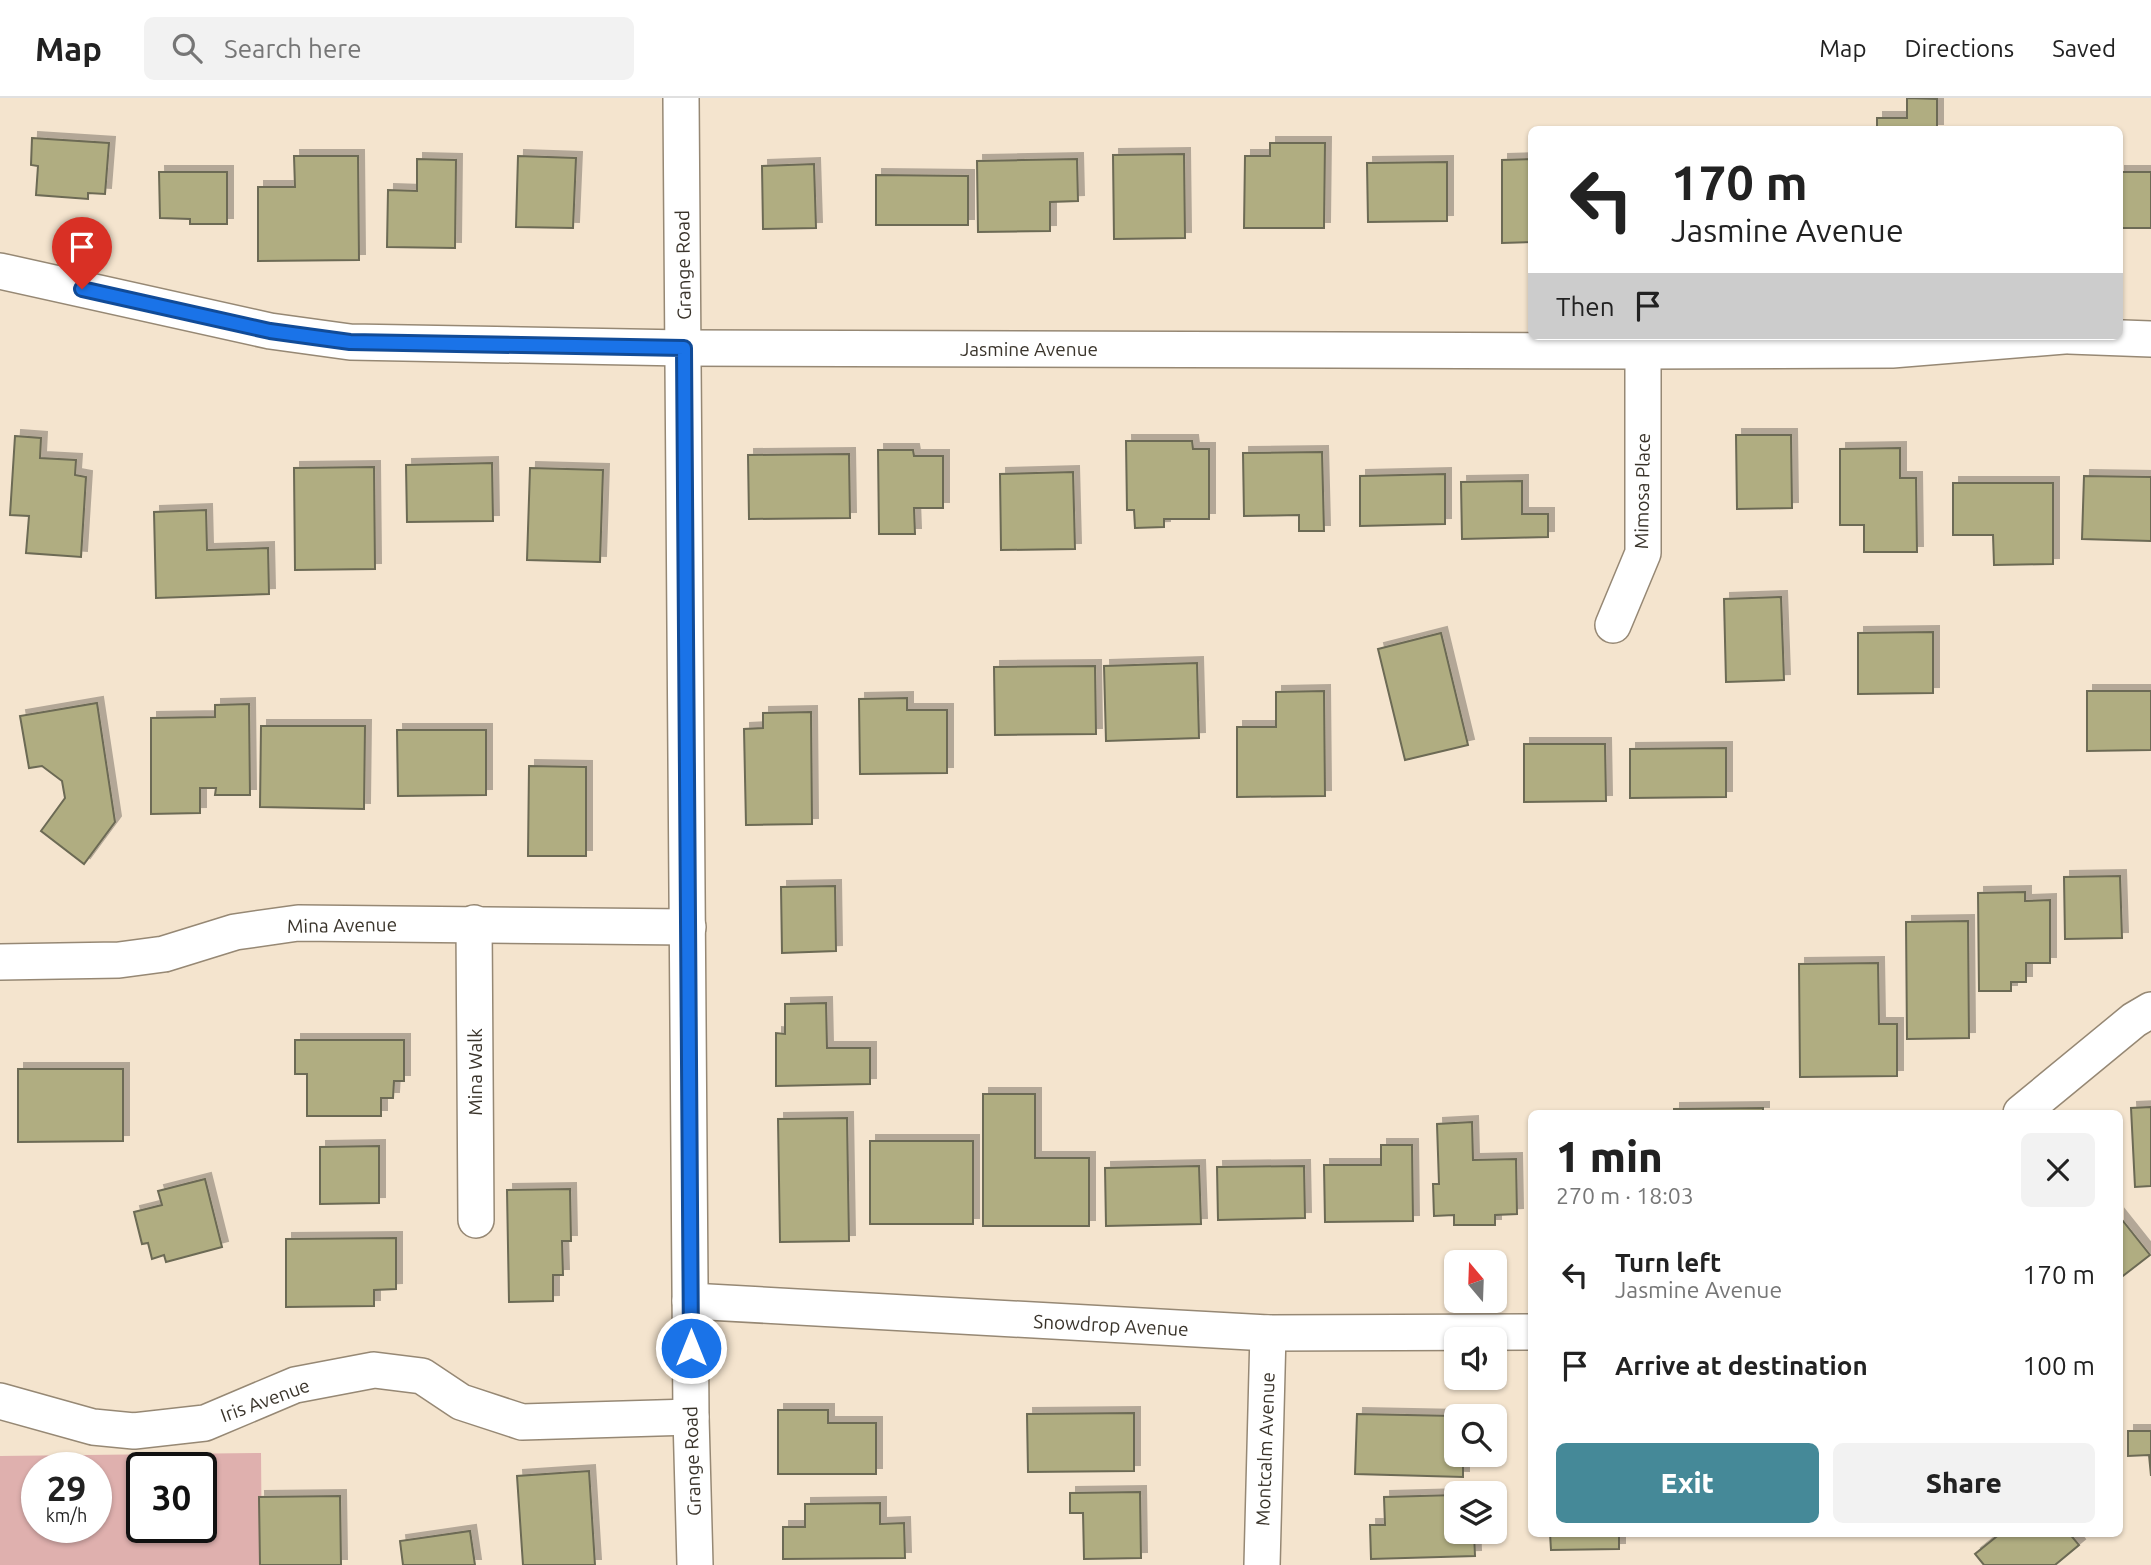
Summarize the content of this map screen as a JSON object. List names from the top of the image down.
{
  "streets": {
    "street": [
      "Grange Road",
      "Jasmine Avenue",
      "Mimosa Place",
      "Mina Avenue",
      "Mina Walk",
      "Snowdrop Avenue",
      "Iris Avenue",
      "Montcalm Avenue"
    ]
  },
  "crossings": [
    ["Grange Road", "Jasmine Avenue"],
    ["Grange Road", "Mina Avenue"],
    ["Grange Road", "Snowdrop Avenue"],
    ["Grange Road", "Iris Avenue"],
    ["Jasmine Avenue", "Mimosa Place"],
    ["Mina Avenue", "Mina Walk"],
    ["Snowdrop Avenue", "Montcalm Avenue"]
  ],
  "north": "top",
  "page": {
    "header": "Map",
    "search": "Search here",
    "nav": ["Map", "Directions", "Saved"],
    "turn": ["170 m", "Jasmine Avenue"],
    "then": "Then",
    "heading": ["1 min", "270 m · 18:03"],
    "list": [
      {
        "name": "Turn left",
        "note": "Jasmine Avenue",
        "value": "170 m"
      },
      {
        "name": "Arrive at destination",
        "value": "100 m"
      }
    ],
    "buttons": ["Exit", "Share"],
    "speed": "29 km/h",
    "limit": "30"
  }
}
